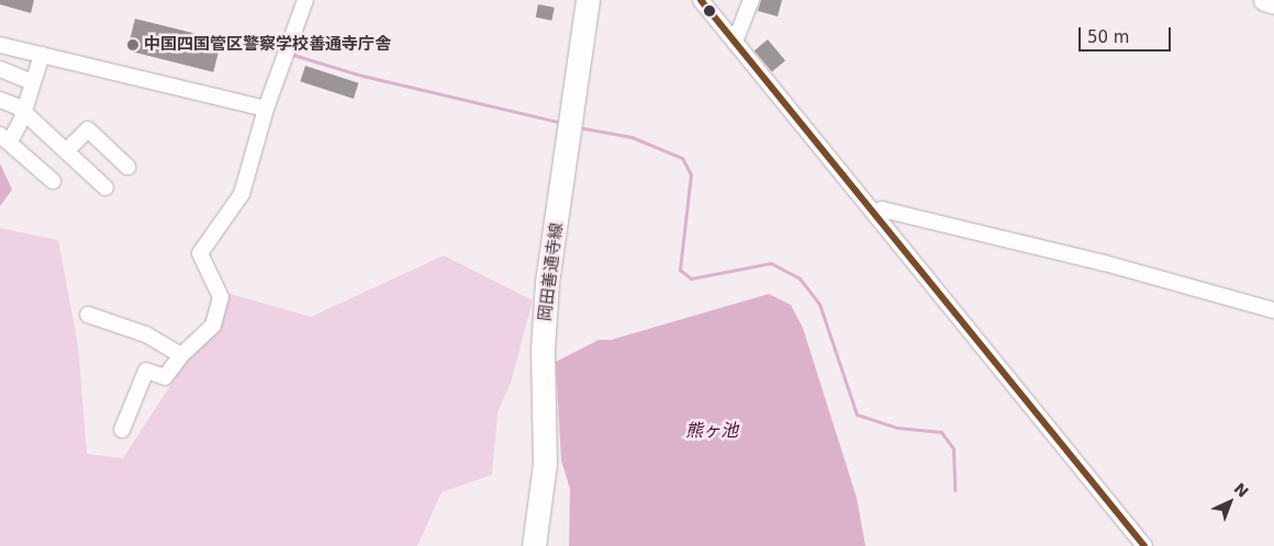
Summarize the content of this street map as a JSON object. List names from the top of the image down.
{
  "streets": {
    "main road": ["岡田善通寺線"]
  },
  "water": ["熊ヶ池"],
  "places": ["中国四国管区警察学校善通寺庁舎"],
  "scale_bar": "50 m",
  "north": "top right"
}
